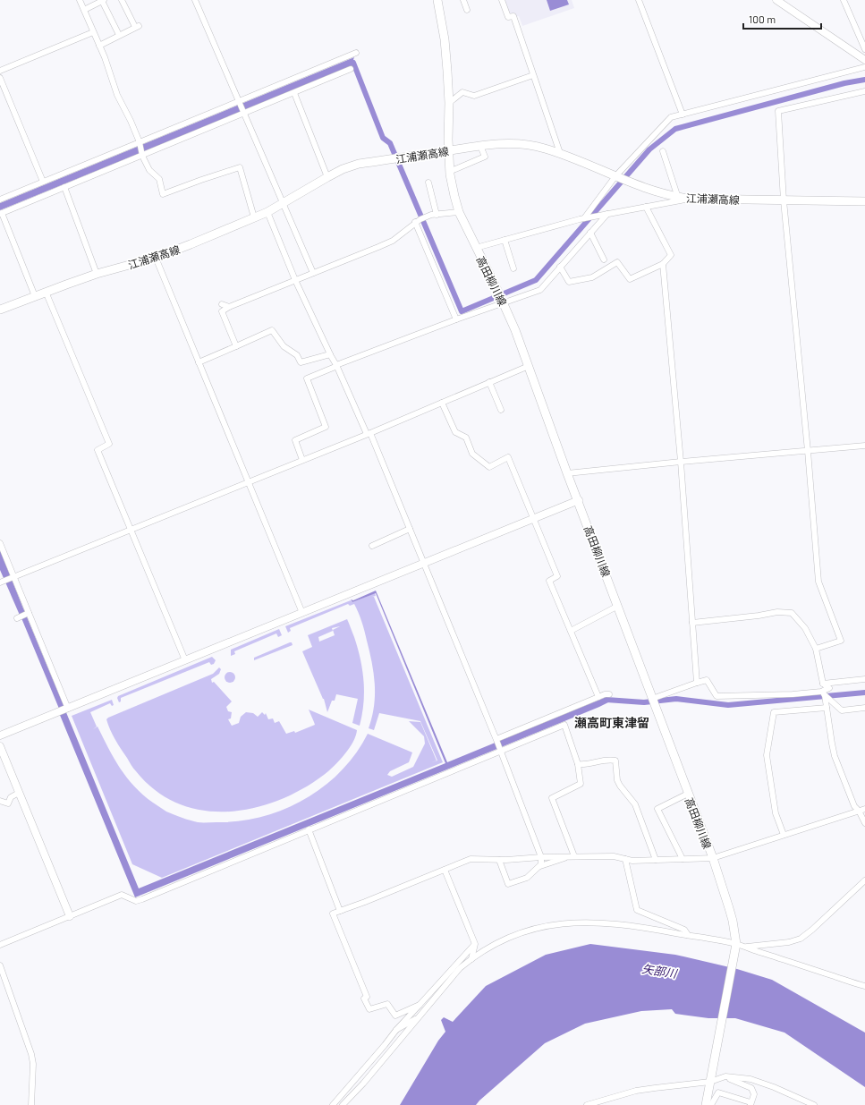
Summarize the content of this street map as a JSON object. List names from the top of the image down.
{
  "streets": {
    "main road": ["江浦瀬高線", "高田柳川線"]
  },
  "crossings": [
    ["江浦瀬高線", "高田柳川線"]
  ],
  "districts": ["瀬高町東津留"],
  "water": ["矢部川"],
  "scale_bar": "100 m"
}
